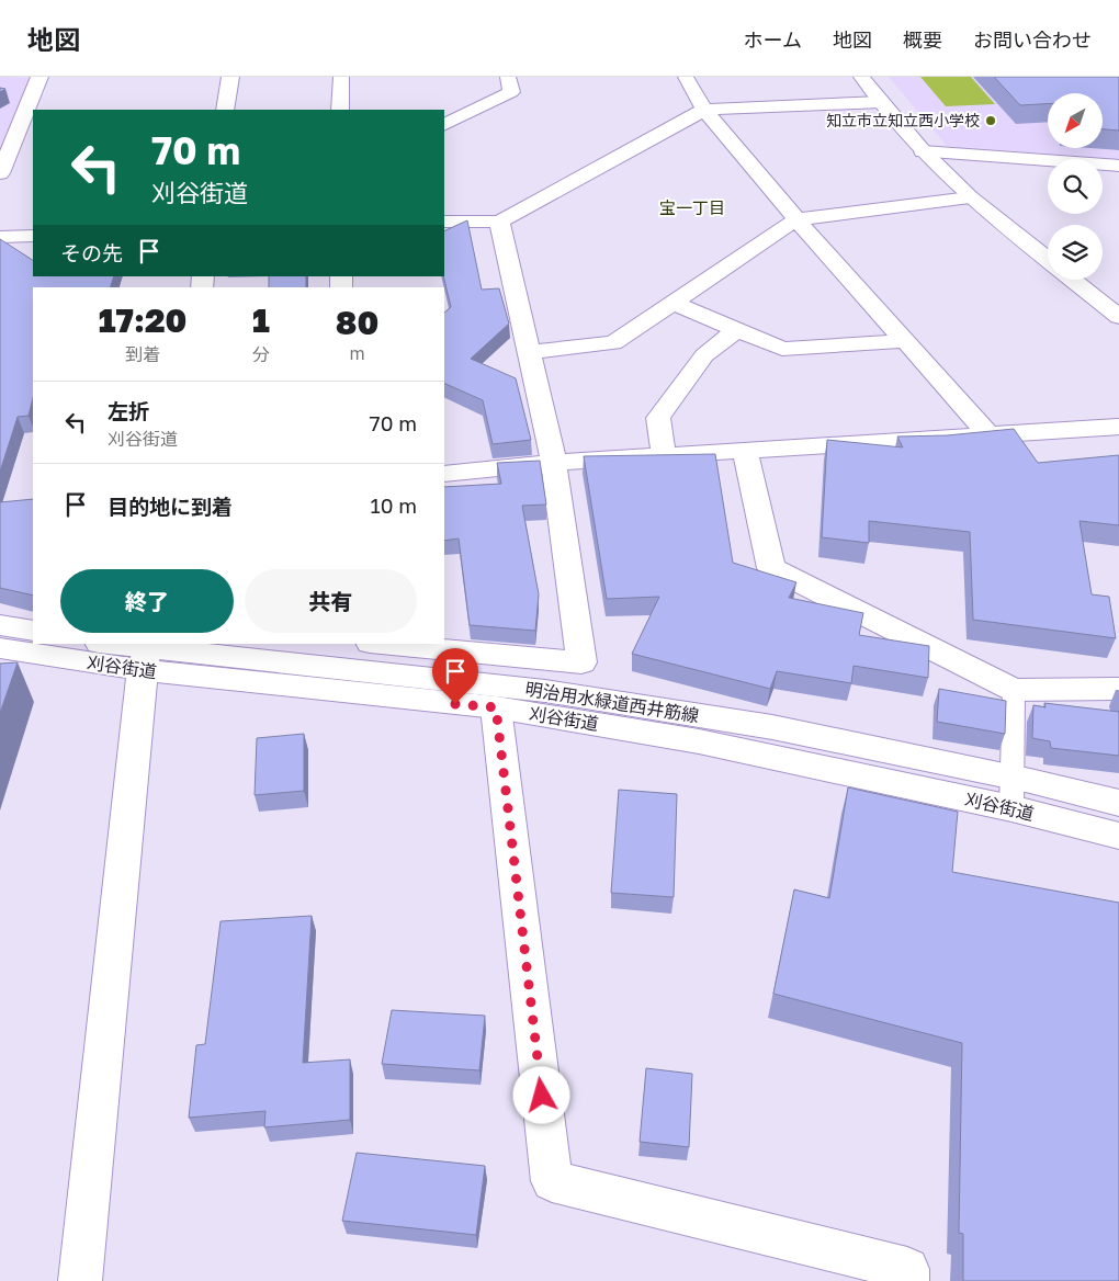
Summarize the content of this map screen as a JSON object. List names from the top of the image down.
{
  "streets": {
    "street": ["刈谷街道", "明治用水緑道西井筋線"]
  },
  "crossings": [
    ["刈谷街道", "明治用水緑道西井筋線"]
  ],
  "districts": ["宝一丁目"],
  "places": ["知立市立知立西小学校"],
  "north": "bottom left",
  "page": {
    "header": "地図",
    "nav": [
      "ホーム",
      "地図",
      "概要",
      "お問い合わせ"
    ],
    "turn": ["70 m", "刈谷街道"],
    "then": "その先",
    "eta": [
      "17:20",
      "到着",
      "1",
      "分",
      "80",
      "m"
    ],
    "list": [
      {
        "name": "左折",
        "note": "刈谷街道",
        "value": "70 m"
      },
      {
        "name": "目的地に到着",
        "value": "10 m"
      }
    ],
    "buttons": ["終了", "共有"]
  }
}
